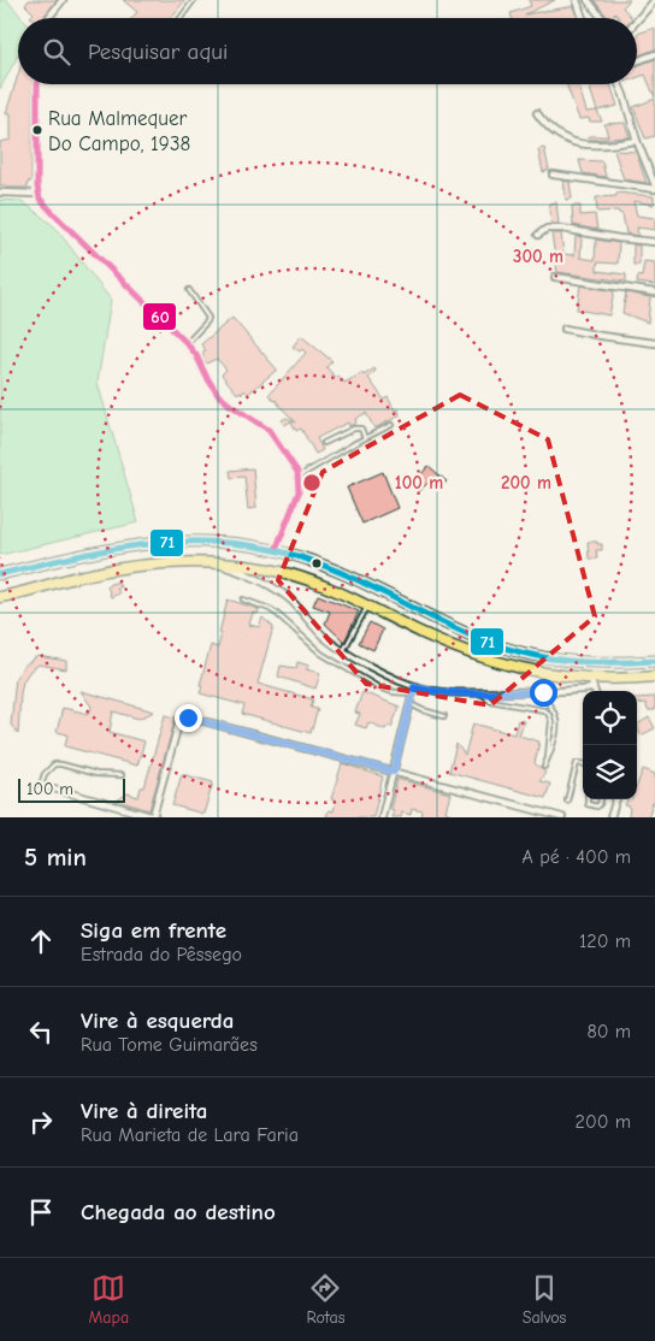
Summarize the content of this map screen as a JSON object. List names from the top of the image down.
{
  "places": ["Rua Malmequer Do Campo, 1938"],
  "lines": ["transit line 60", "transit line 71"],
  "scale_bar": "100 m",
  "page": {
    "search": "Pesquisar aqui",
    "scale": "100 m",
    "heading": ["5 min", "A pé · 400 m"],
    "list": [
      ["Siga em frente", "Estrada do Pêssego", "120 m"],
      ["Vire à esquerda", "Rua Tome Guimarães", "80 m"],
      ["Vire à direita", "Rua Marieta de Lara Faria", "200 m"],
      "Chegada ao destino"
    ],
    "nav": ["Mapa", "Rotas", "Salvos"]
  },
  "rings": ["300 m", "100 m", "200 m"]
}
